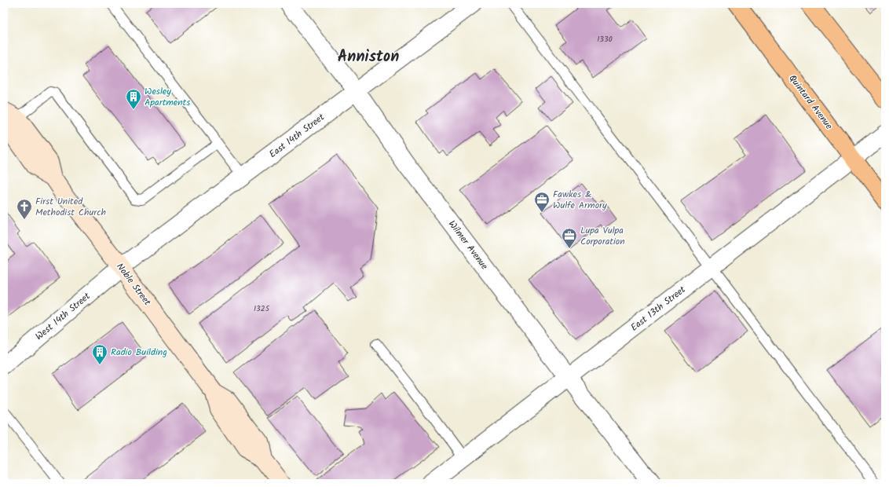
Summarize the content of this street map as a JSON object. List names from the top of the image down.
{
  "streets": {
    "highway": ["Quintard Avenue"],
    "main road": ["Noble Street"],
    "street": [
      "East 14th Street",
      "Wilmer Avenue",
      "East 13th Street",
      "West 14th Street"
    ]
  },
  "crossings": [
    ["Quintard Avenue", "East 13th Street"],
    ["East 14th Street", "Wilmer Avenue"],
    ["East 14th Street", "Noble Street"],
    ["East 14th Street", "West 14th Street"],
    ["Wilmer Avenue", "East 13th Street"],
    ["Noble Street", "West 14th Street"]
  ],
  "districts": ["Anniston"],
  "places": {
    "building": ["Wesley Apartments", "Radio Building"],
    "office": ["Fawkes & Wulfe Armory", "Lupa Vulpa Corporation"],
    "church": ["First United Methodist Church"]
  },
  "house_numbers": ["1330", "1325"]
}
